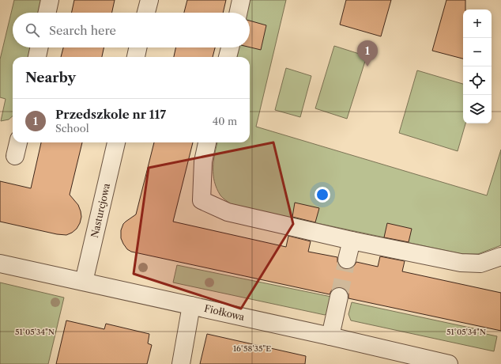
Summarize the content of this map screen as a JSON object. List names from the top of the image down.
{
  "streets": {
    "street": ["Nasturcjowa", "Fiołkowa"]
  },
  "crossings": [
    ["Nasturcjowa", "Fiołkowa"]
  ],
  "page": {
    "map_buttons": ["+", "−"],
    "search": "Search here",
    "pins": "1",
    "heading": "Nearby",
    "list": [
      {
        "mark": "1",
        "name": "Przedszkole nr 117",
        "note": "School",
        "value": "40 m"
      }
    ]
  },
  "coordinates": ["51°05'34\"N", "16°58'35\"E"]
}
